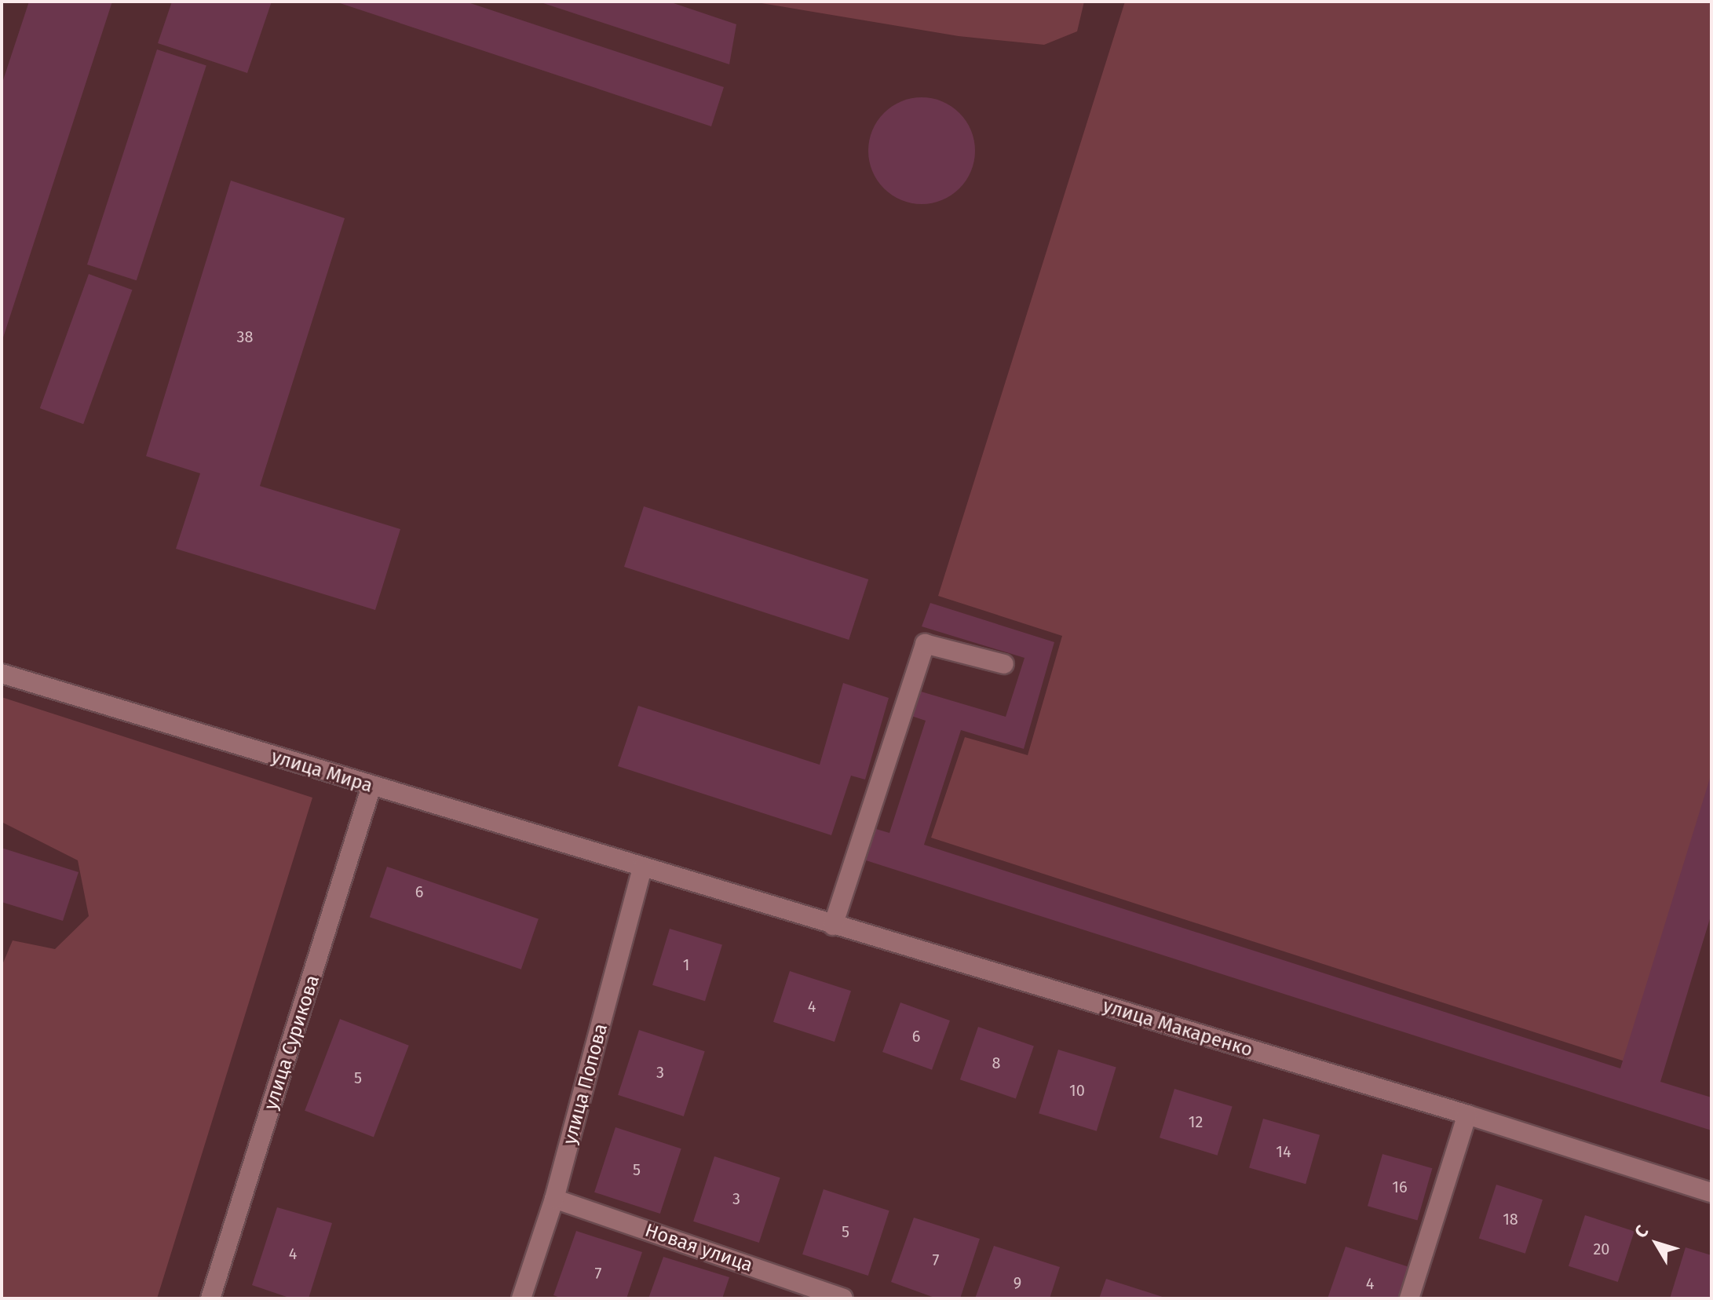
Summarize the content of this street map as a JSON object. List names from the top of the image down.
{
  "streets": {
    "street": [
      "улица Мира",
      "улица Макаренко",
      "улица Сурикова",
      "улица Попова",
      "Новая улица"
    ]
  },
  "crossings": [
    ["улица Мира", "улица Макаренко"],
    ["улица Мира", "улица Сурикова"],
    ["улица Мира", "улица Попова"],
    ["улица Макаренко", "улица Попова"],
    ["улица Попова", "Новая улица"]
  ],
  "house_numbers": [
    "38",
    "6",
    "1",
    "4",
    "6",
    "8",
    "3",
    "5",
    "10",
    "12",
    "14",
    "5",
    "16",
    "3",
    "18",
    "5",
    "20",
    "4",
    "7",
    "7",
    "9",
    "4"
  ],
  "north": "top left"
}
